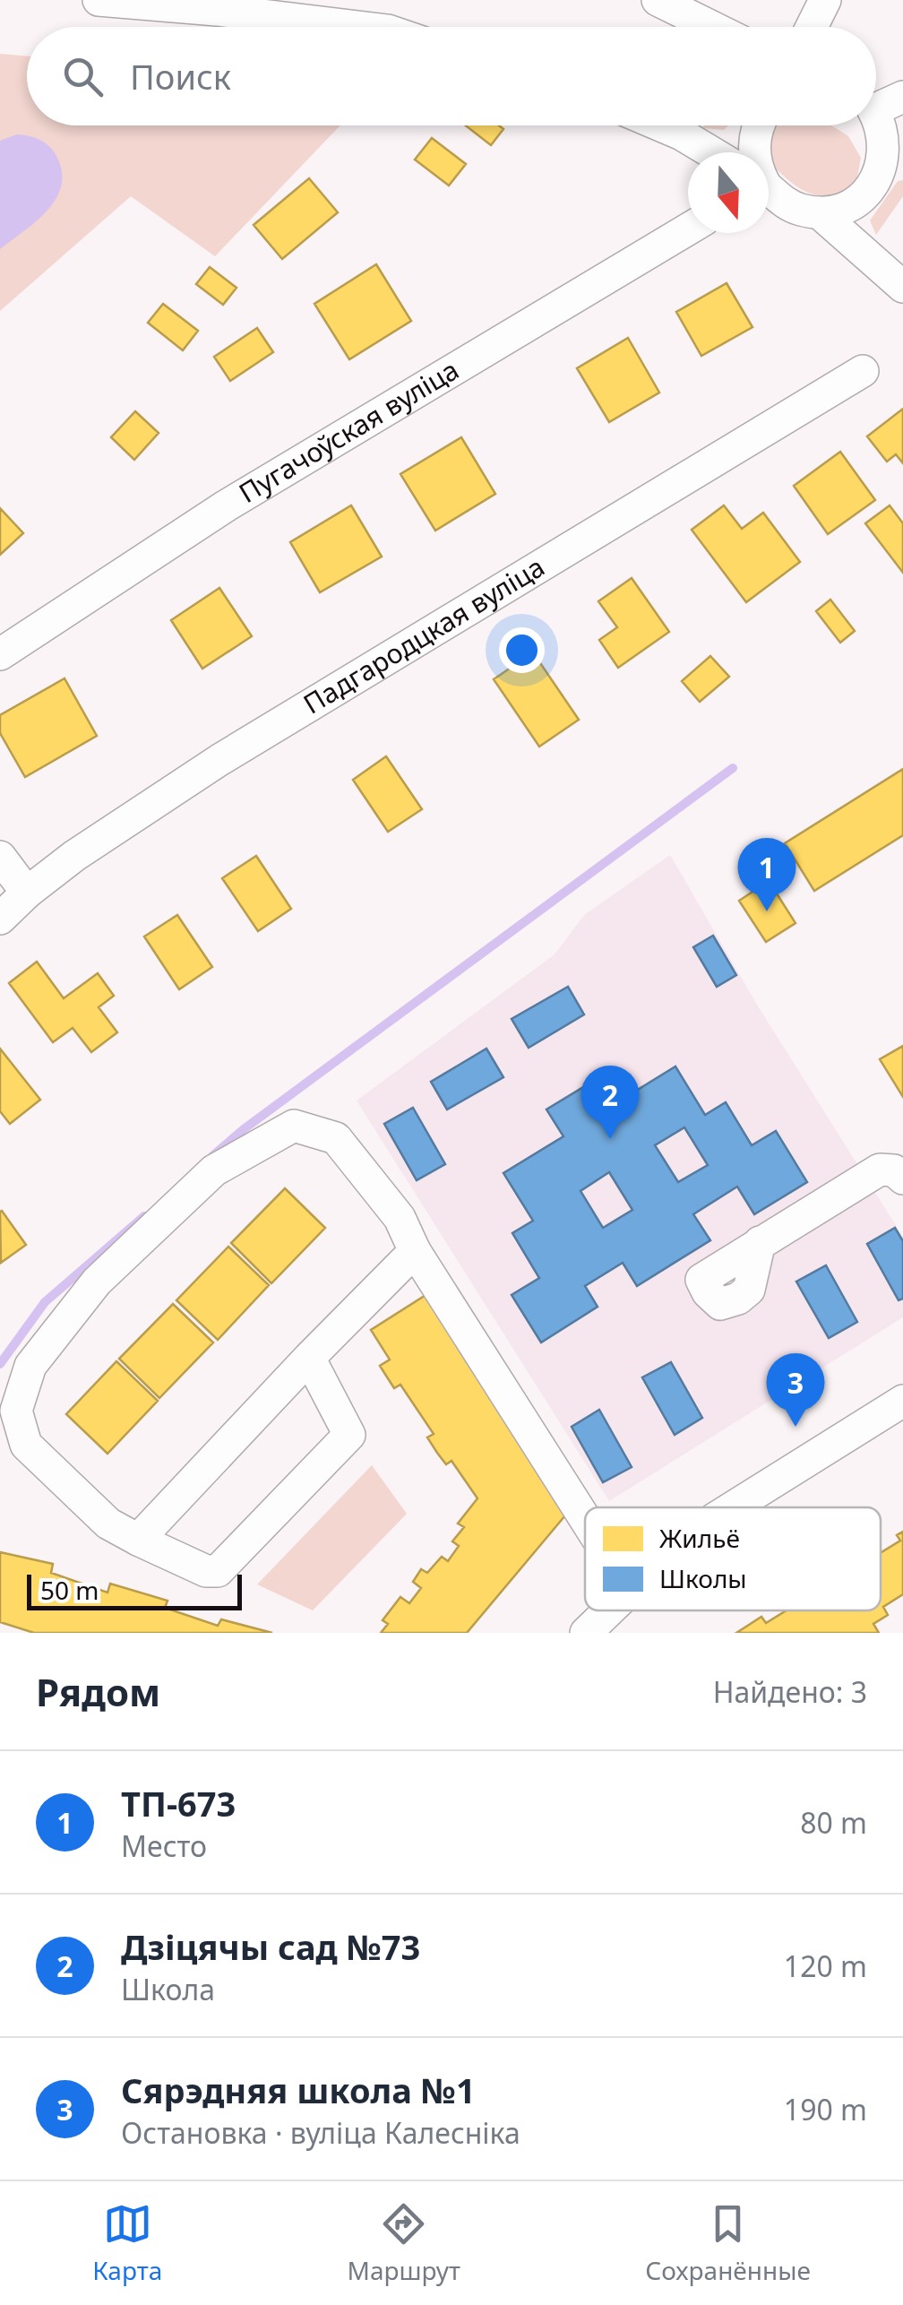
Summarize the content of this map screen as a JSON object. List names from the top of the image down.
{
  "streets": {
    "street": ["Пугачоўская вуліца", "Падгародцкая вуліца"]
  },
  "legend": ["Жильё", "Школы"],
  "scale_bar": "50 m",
  "north": "bottom",
  "page": {
    "search": "Поиск",
    "pins": ["1", "2", "3"],
    "scale": "50 m",
    "heading": ["Рядом", "Найдено: 3"],
    "list": [
      {
        "mark": "1",
        "name": "ТП-673",
        "note": "Место",
        "value": "80 m"
      },
      {
        "mark": "2",
        "name": "Дзіцячы сад №73",
        "note": "Школа",
        "value": "120 m"
      },
      {
        "mark": "3",
        "name": "Сярэдняя школа №1",
        "note": "Остановка · вуліца Калесніка",
        "value": "190 m"
      }
    ],
    "nav": ["Карта", "Маршрут", "Сохранённые"]
  }
}
